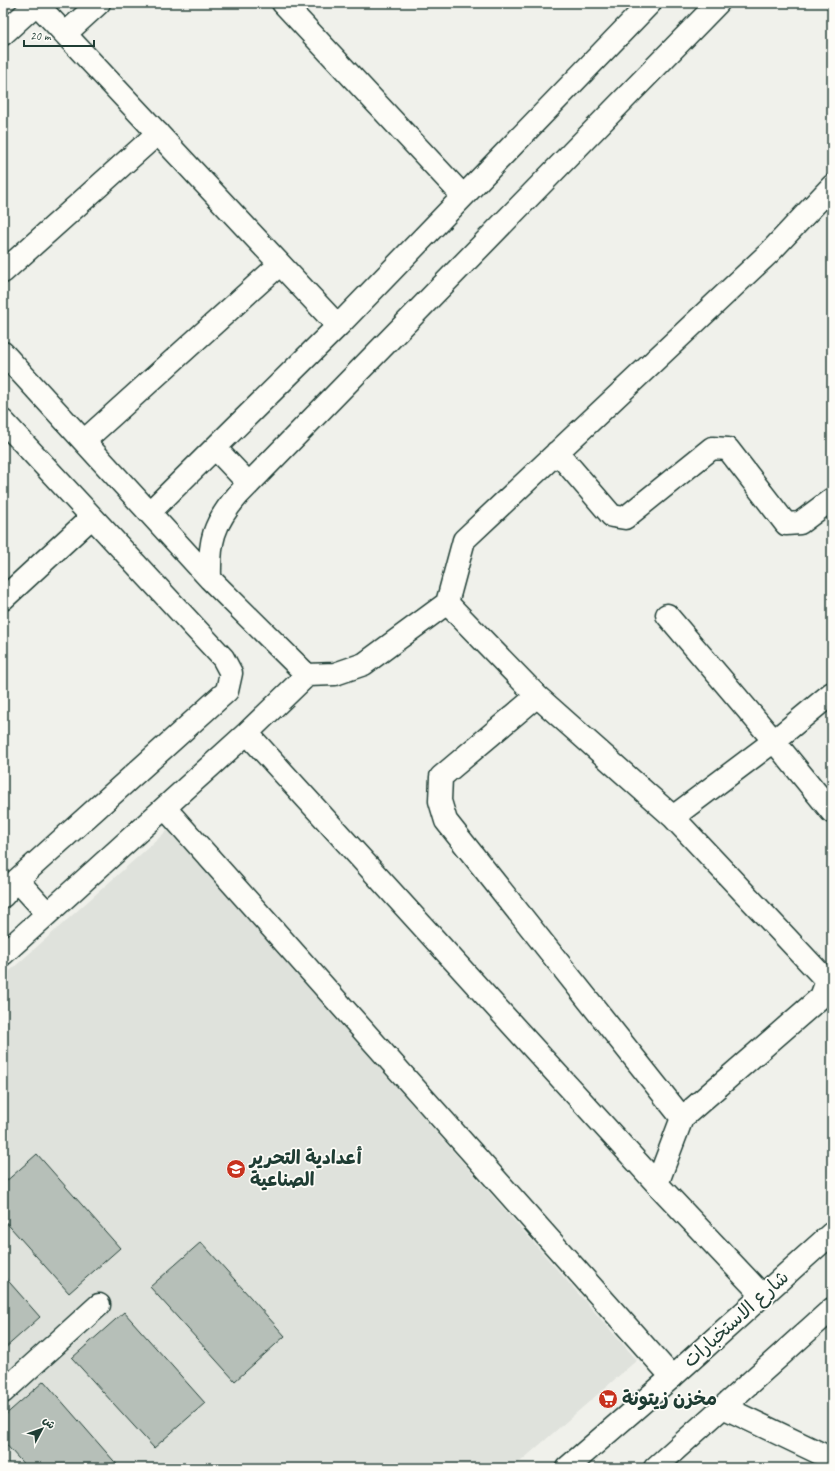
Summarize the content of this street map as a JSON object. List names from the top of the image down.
{
  "streets": {
    "street": ["شارع الاستخبارات"]
  },
  "places": {
    "school or university": ["أعدادية التحرير الصناعية"],
    "supermarket": ["مخزن زيتونة"]
  },
  "scale_bar": "20 m",
  "north": "top right"
}
